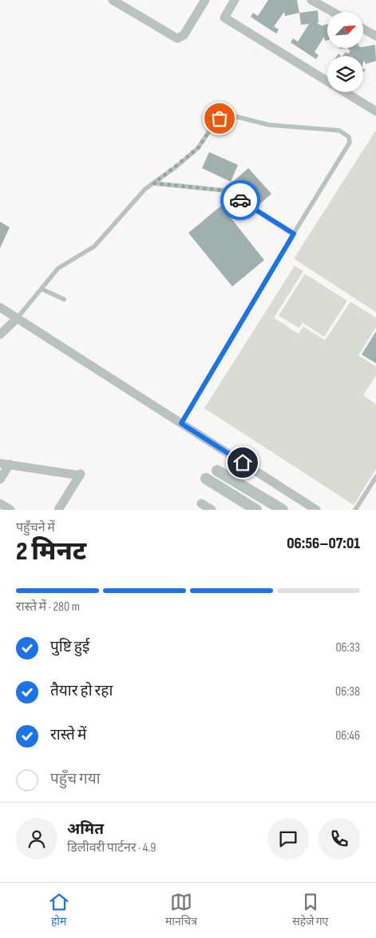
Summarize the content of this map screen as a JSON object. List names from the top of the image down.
{
  "north": "top right",
  "page": {
    "heading": ["2 मिनट", "पहुँचने में", "06:56–07:01"],
    "panel": ["अमित", "डिलीवरी पार्टनर · 4.9"],
    "bar": "रास्ते में · 280 m",
    "list": [
      ["पुष्टि हुई", "06:33"],
      ["तैयार हो रहा", "06:38"],
      ["रास्ते में", "06:46"],
      "पहुँच गया"
    ],
    "tabs": ["होम", "मानचित्र", "सहेजे गए"]
  }
}
